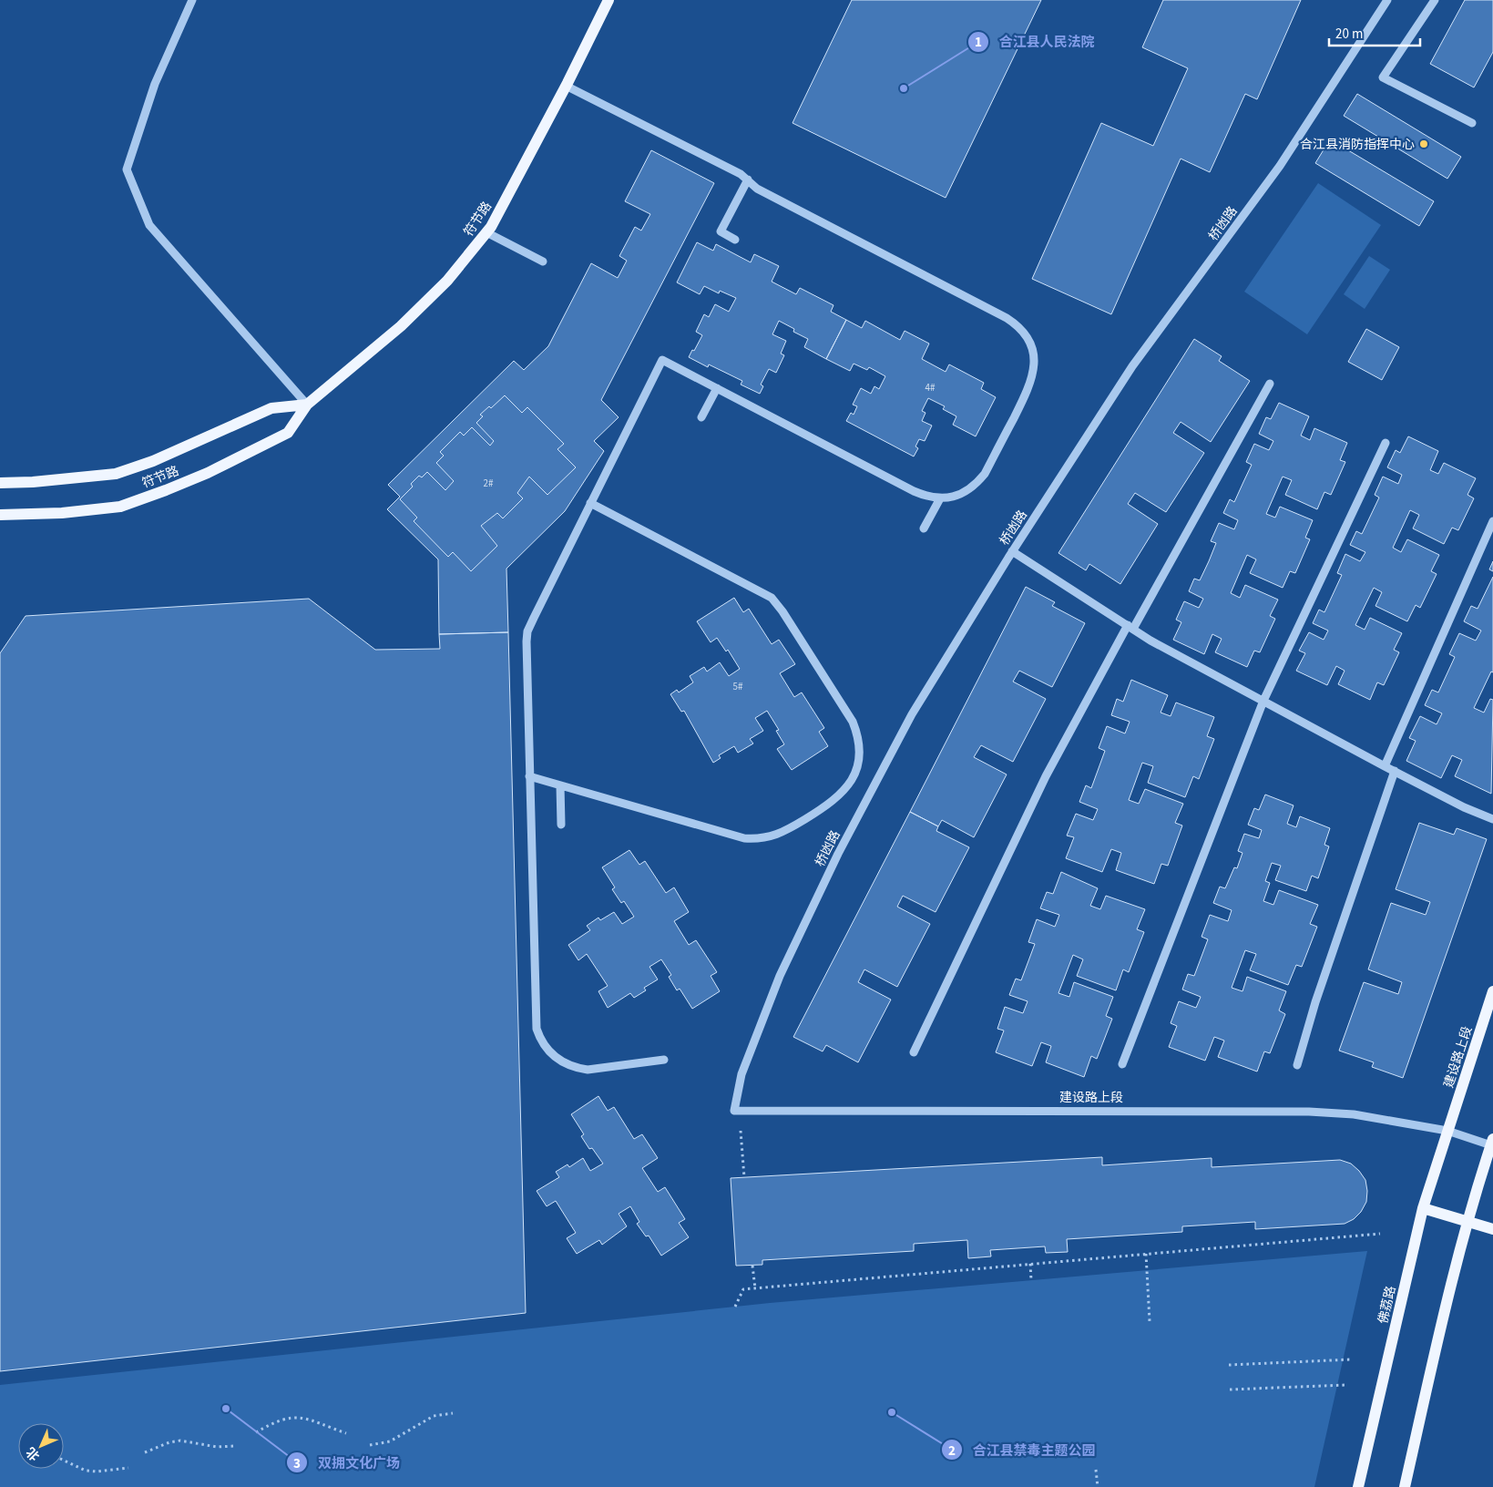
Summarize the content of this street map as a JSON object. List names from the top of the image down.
{
  "streets": {
    "main road": ["符节路", "建设路上段", "佛荔路"],
    "street": ["桥凼路"]
  },
  "crossings": [
    ["桥凼路", "建设路上段"],
    ["建设路上段", "佛荔路"]
  ],
  "places": [
    "合江县人民法院",
    "合江县消防指挥中心",
    "双拥文化广场",
    "合江县禁毒主题公园"
  ],
  "house_numbers": ["4#", "2#", "5#"],
  "scale_bar": "20 m",
  "north": "bottom left"
}
